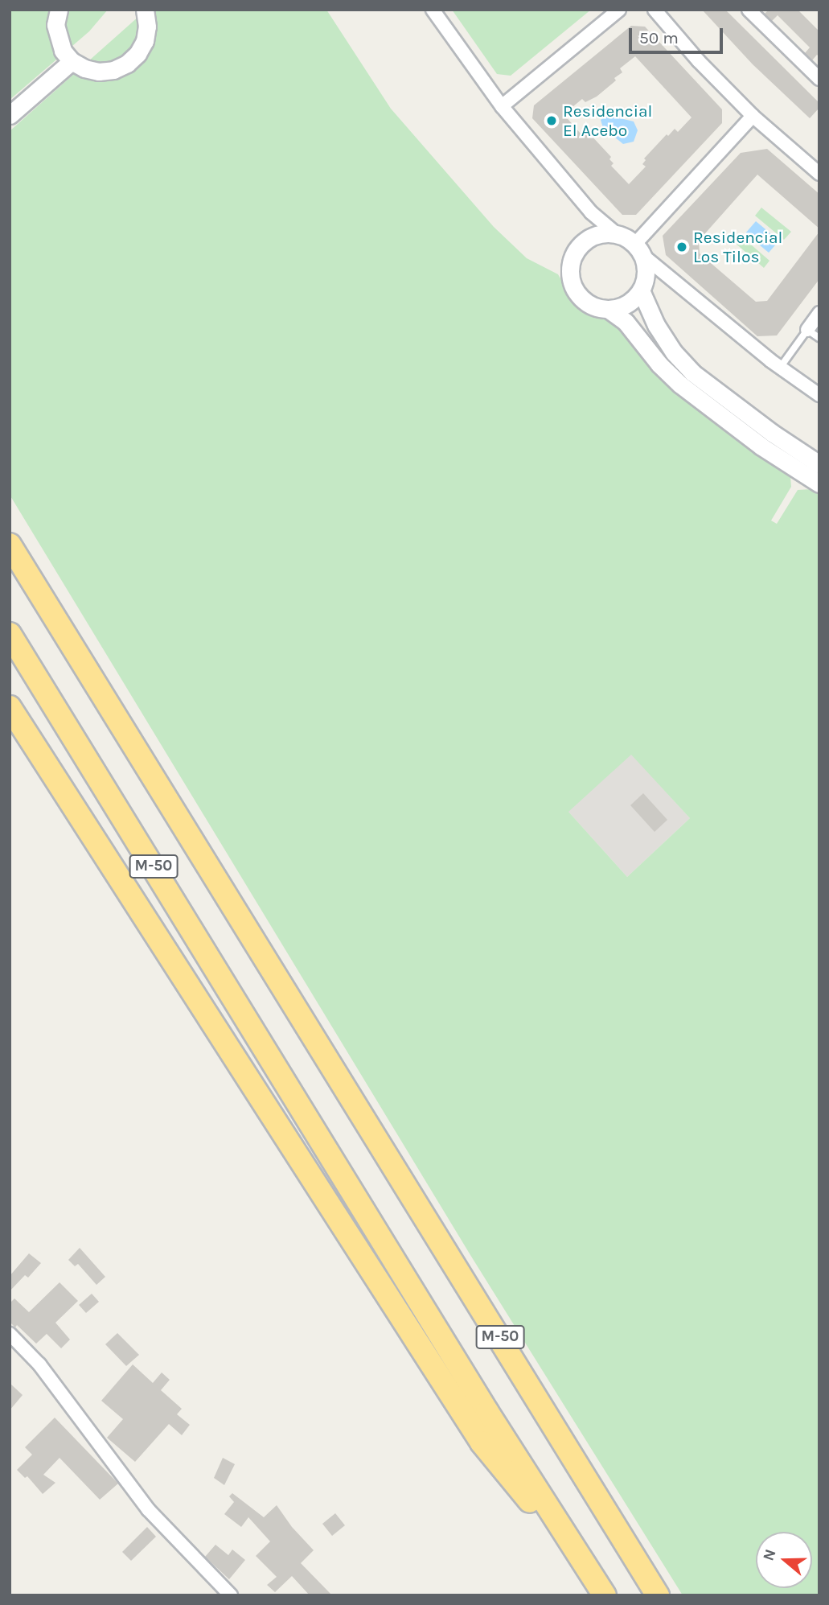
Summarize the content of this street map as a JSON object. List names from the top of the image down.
{
  "streets": {
    "highway": ["M-50"]
  },
  "places": ["Residencial El Acebo", "Residencial Los Tilos"],
  "scale_bar": "50 m",
  "north": "left"
}
